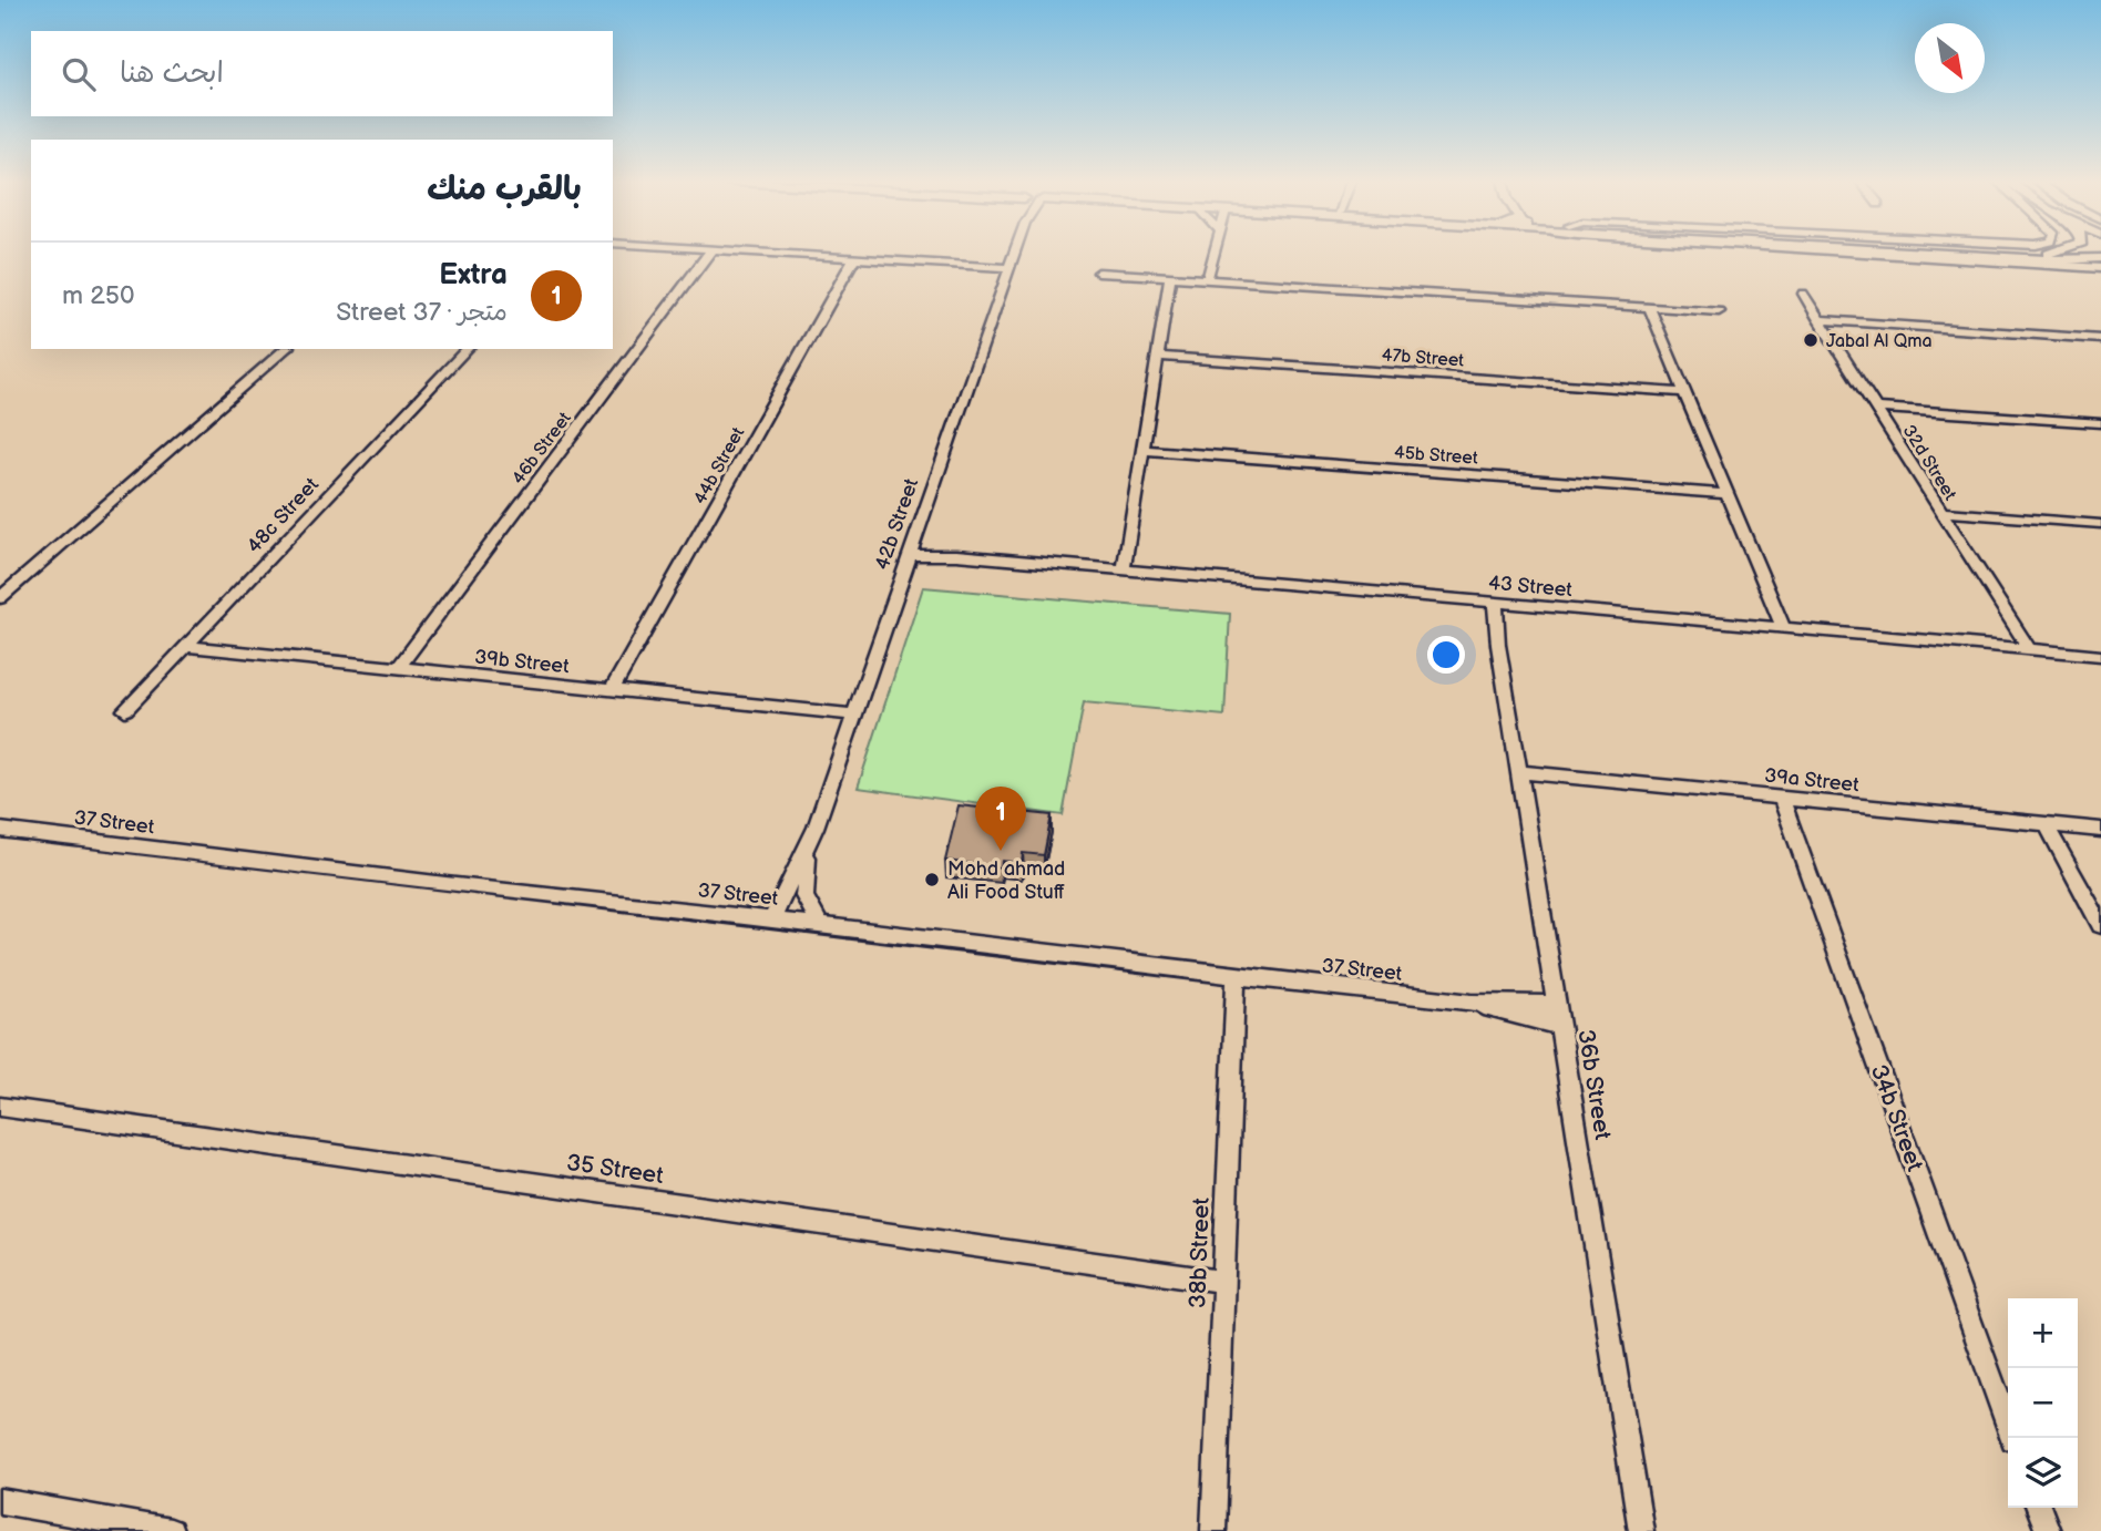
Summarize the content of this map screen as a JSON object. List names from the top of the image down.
{
  "streets": {
    "street": [
      "47b Street",
      "46b Street",
      "45b Street",
      "32d Street",
      "44b Street",
      "48c Street",
      "42b Street",
      "43 Street",
      "39b Street",
      "39a Street",
      "37 Street",
      "36b Street",
      "34b Street",
      "35 Street",
      "38b Street"
    ]
  },
  "crossings": [
    ["46b Street", "39b Street"],
    ["32d Street", "43 Street"],
    ["44b Street", "39b Street"],
    ["48c Street", "39b Street"],
    ["42b Street", "43 Street"],
    ["42b Street", "39b Street"],
    ["42b Street", "37 Street"],
    ["43 Street", "36b Street"],
    ["39a Street", "36b Street"],
    ["39a Street", "34b Street"],
    ["37 Street", "36b Street"],
    ["37 Street", "38b Street"],
    ["35 Street", "38b Street"]
  ],
  "places": ["Jabal Al Qma", "Mohd ahmad Ali Food Stuff"],
  "north": "bottom right",
  "page": {
    "search": "ابحث هنا",
    "heading": "بالقرب منك",
    "list": [
      {
        "mark": "1",
        "name": "Extra",
        "note": "متجر · 37 Street",
        "value": "250 m"
      }
    ],
    "pins": "1",
    "map_buttons": ["+", "−"]
  }
}
